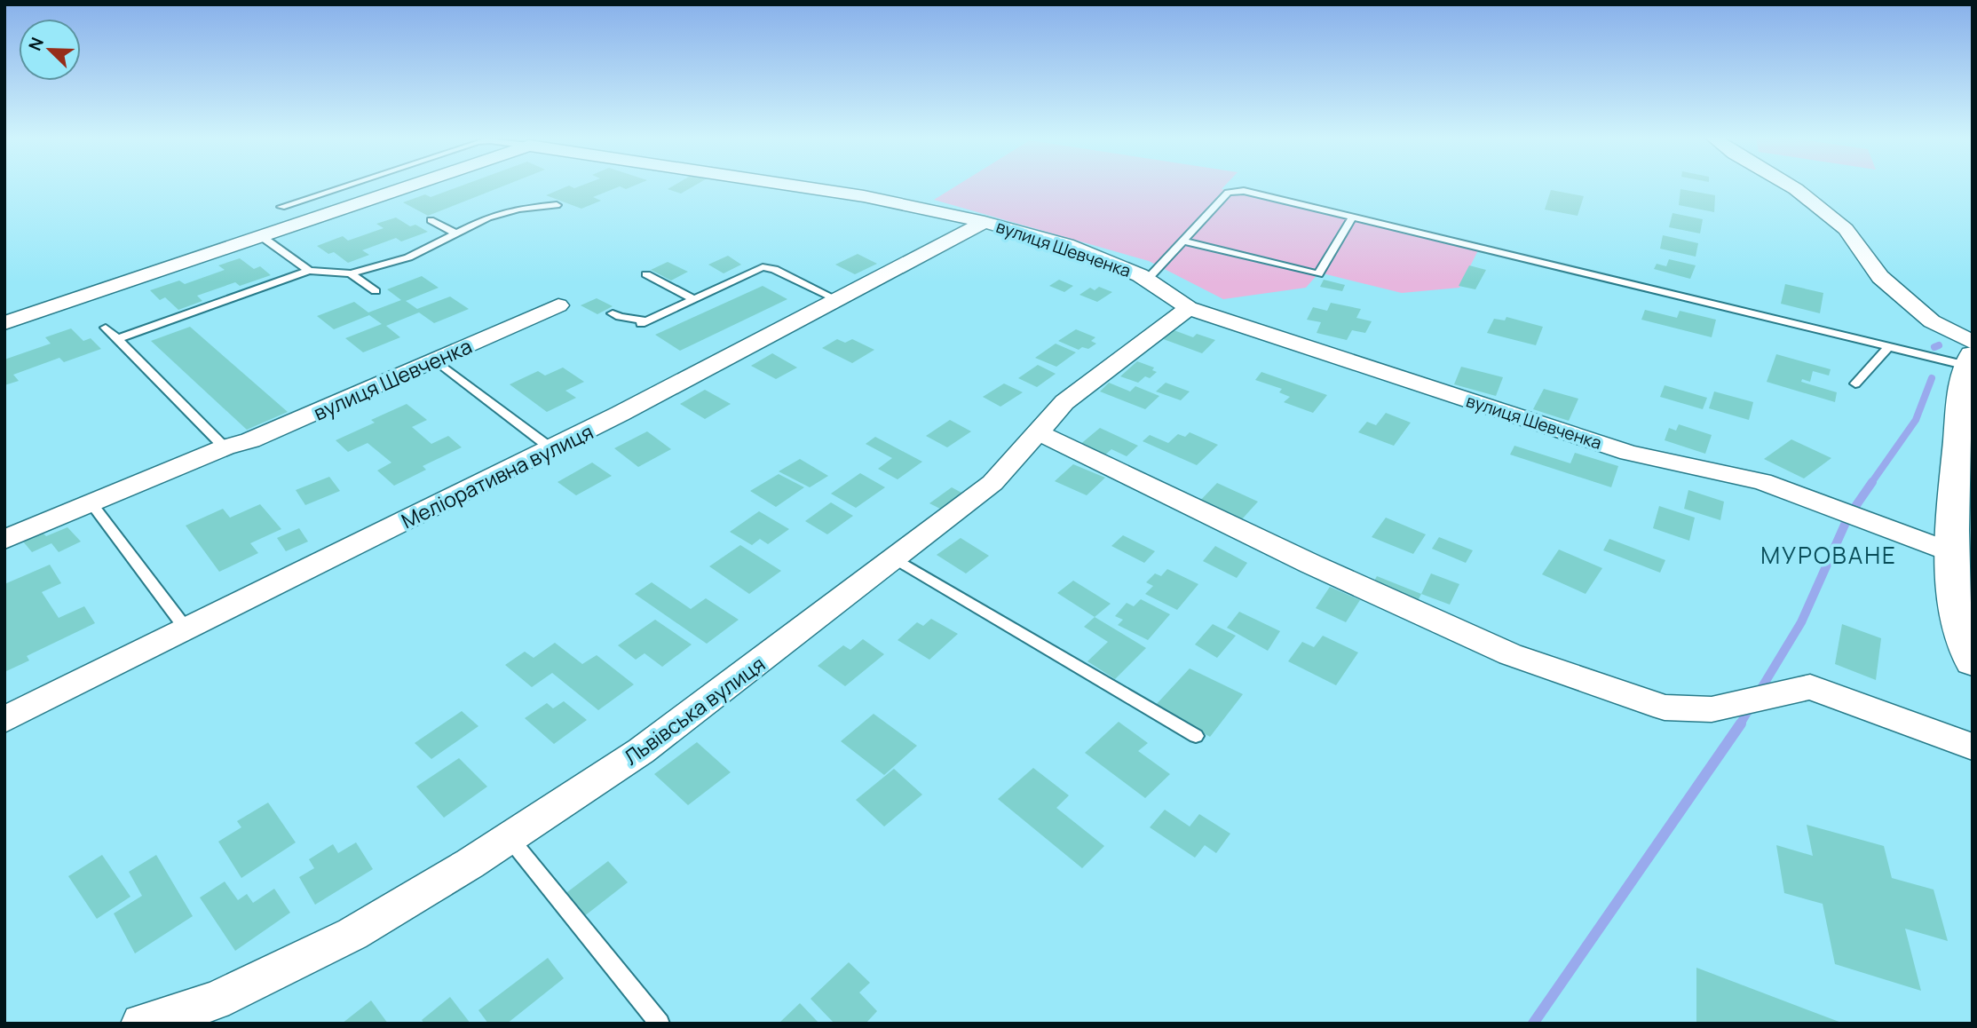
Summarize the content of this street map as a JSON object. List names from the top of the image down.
{
  "streets": {
    "street": ["вулиця Шевченка", "Меліоративна вулиця", "Львівська вулиця"]
  },
  "crossings": [
    ["вулиця Шевченка", "Меліоративна вулиця"],
    ["вулиця Шевченка", "Львівська вулиця"]
  ],
  "districts": ["МУРОВАНЕ"],
  "north": "top left"
}
